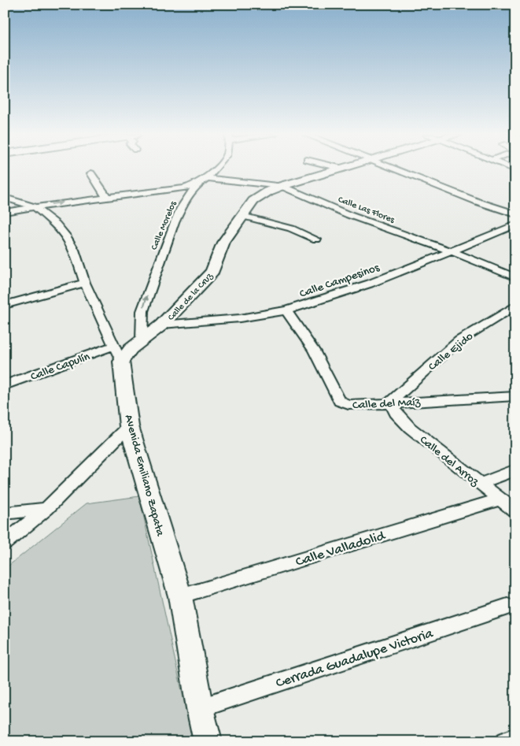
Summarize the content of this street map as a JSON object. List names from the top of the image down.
{
  "streets": {
    "main road": ["Calle de la Cruz", "Avenida Emiliano Zapata"],
    "street": [
      "Calle Las Flores",
      "Calle Morelos",
      "Calle Campesinos",
      "Calle Ejido",
      "Calle Capulín",
      "Calle del Maíz",
      "Calle del Arroz",
      "Calle Valladolid",
      "Cerrada Guadalupe Victoria"
    ]
  },
  "crossings": [
    ["Calle Las Flores", "Calle Morelos"],
    ["Calle Las Flores", "Calle Campesinos"],
    ["Calle Las Flores", "Calle de la Cruz"],
    ["Calle Morelos", "Calle de la Cruz"],
    ["Calle Campesinos", "Calle de la Cruz"],
    ["Calle Campesinos", "Calle del Maíz"],
    ["Calle de la Cruz", "Calle Capulín"],
    ["Calle de la Cruz", "Avenida Emiliano Zapata"],
    ["Calle Ejido", "Calle del Maíz"],
    ["Calle Ejido", "Calle del Arroz"],
    ["Calle Capulín", "Avenida Emiliano Zapata"],
    ["Calle del Maíz", "Calle del Arroz"],
    ["Calle del Arroz", "Calle Valladolid"],
    ["Avenida Emiliano Zapata", "Calle Valladolid"],
    ["Avenida Emiliano Zapata", "Cerrada Guadalupe Victoria"]
  ],
  "one_way": ["Calle Morelos"]
}
